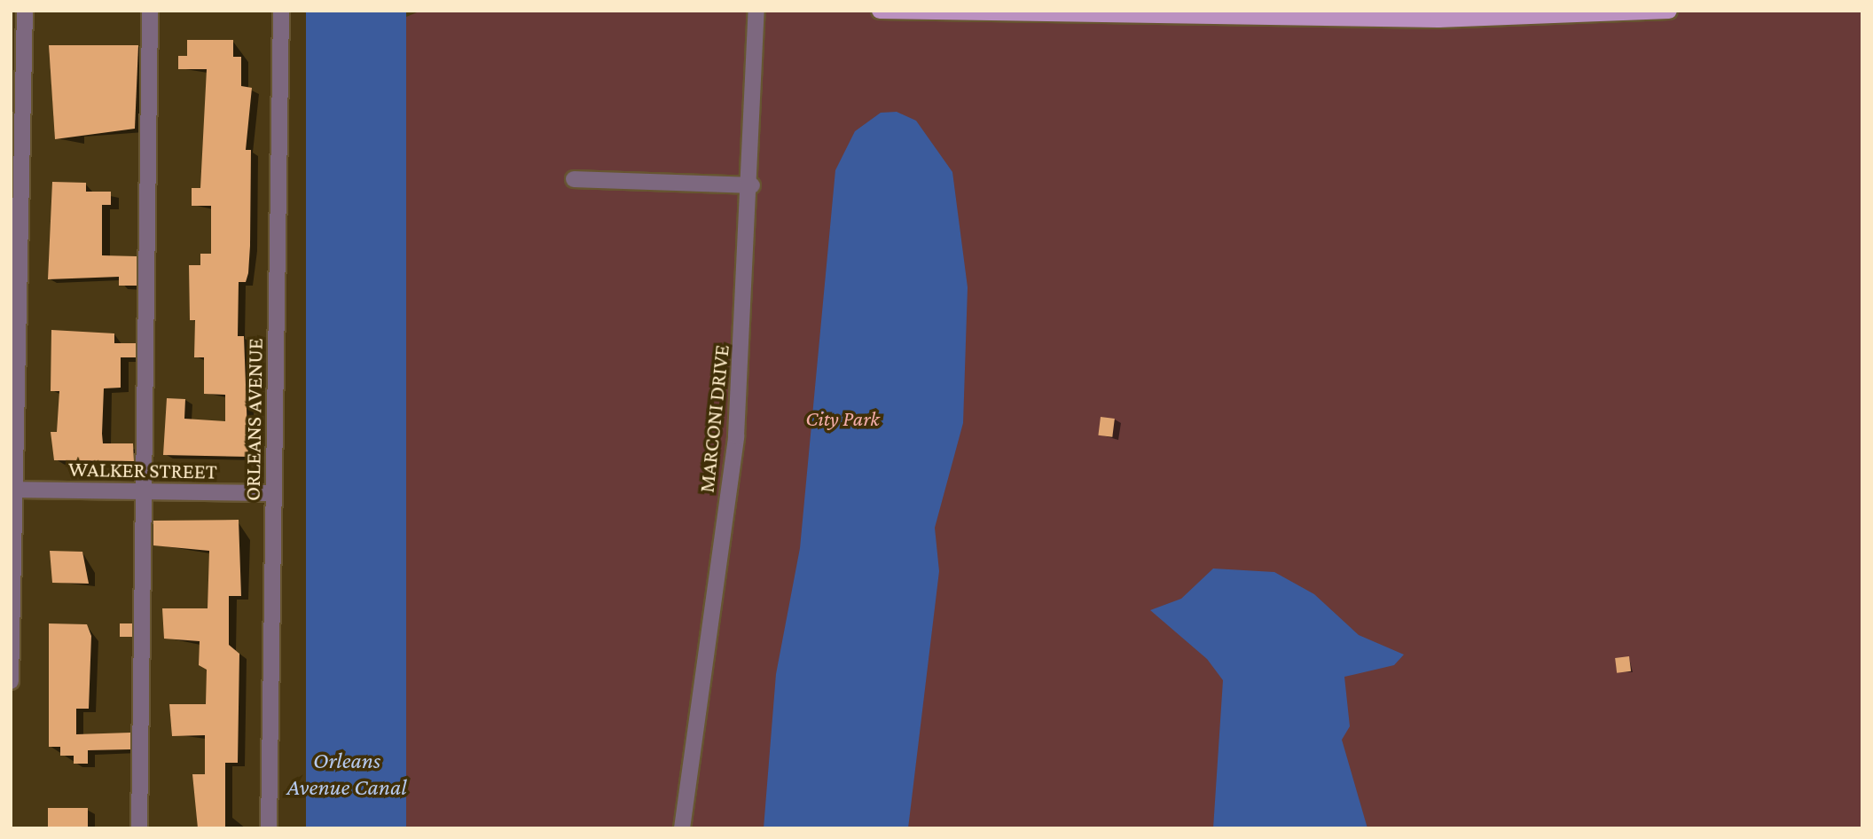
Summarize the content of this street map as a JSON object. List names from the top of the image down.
{
  "streets": {
    "street": ["MARCONI DRIVE", "ORLEANS AVENUE", "WALKER STREET"]
  },
  "crossings": [
    ["ORLEANS AVENUE", "WALKER STREET"]
  ],
  "water": ["Orleans Avenue Canal"],
  "parks": ["City Park"]
}
